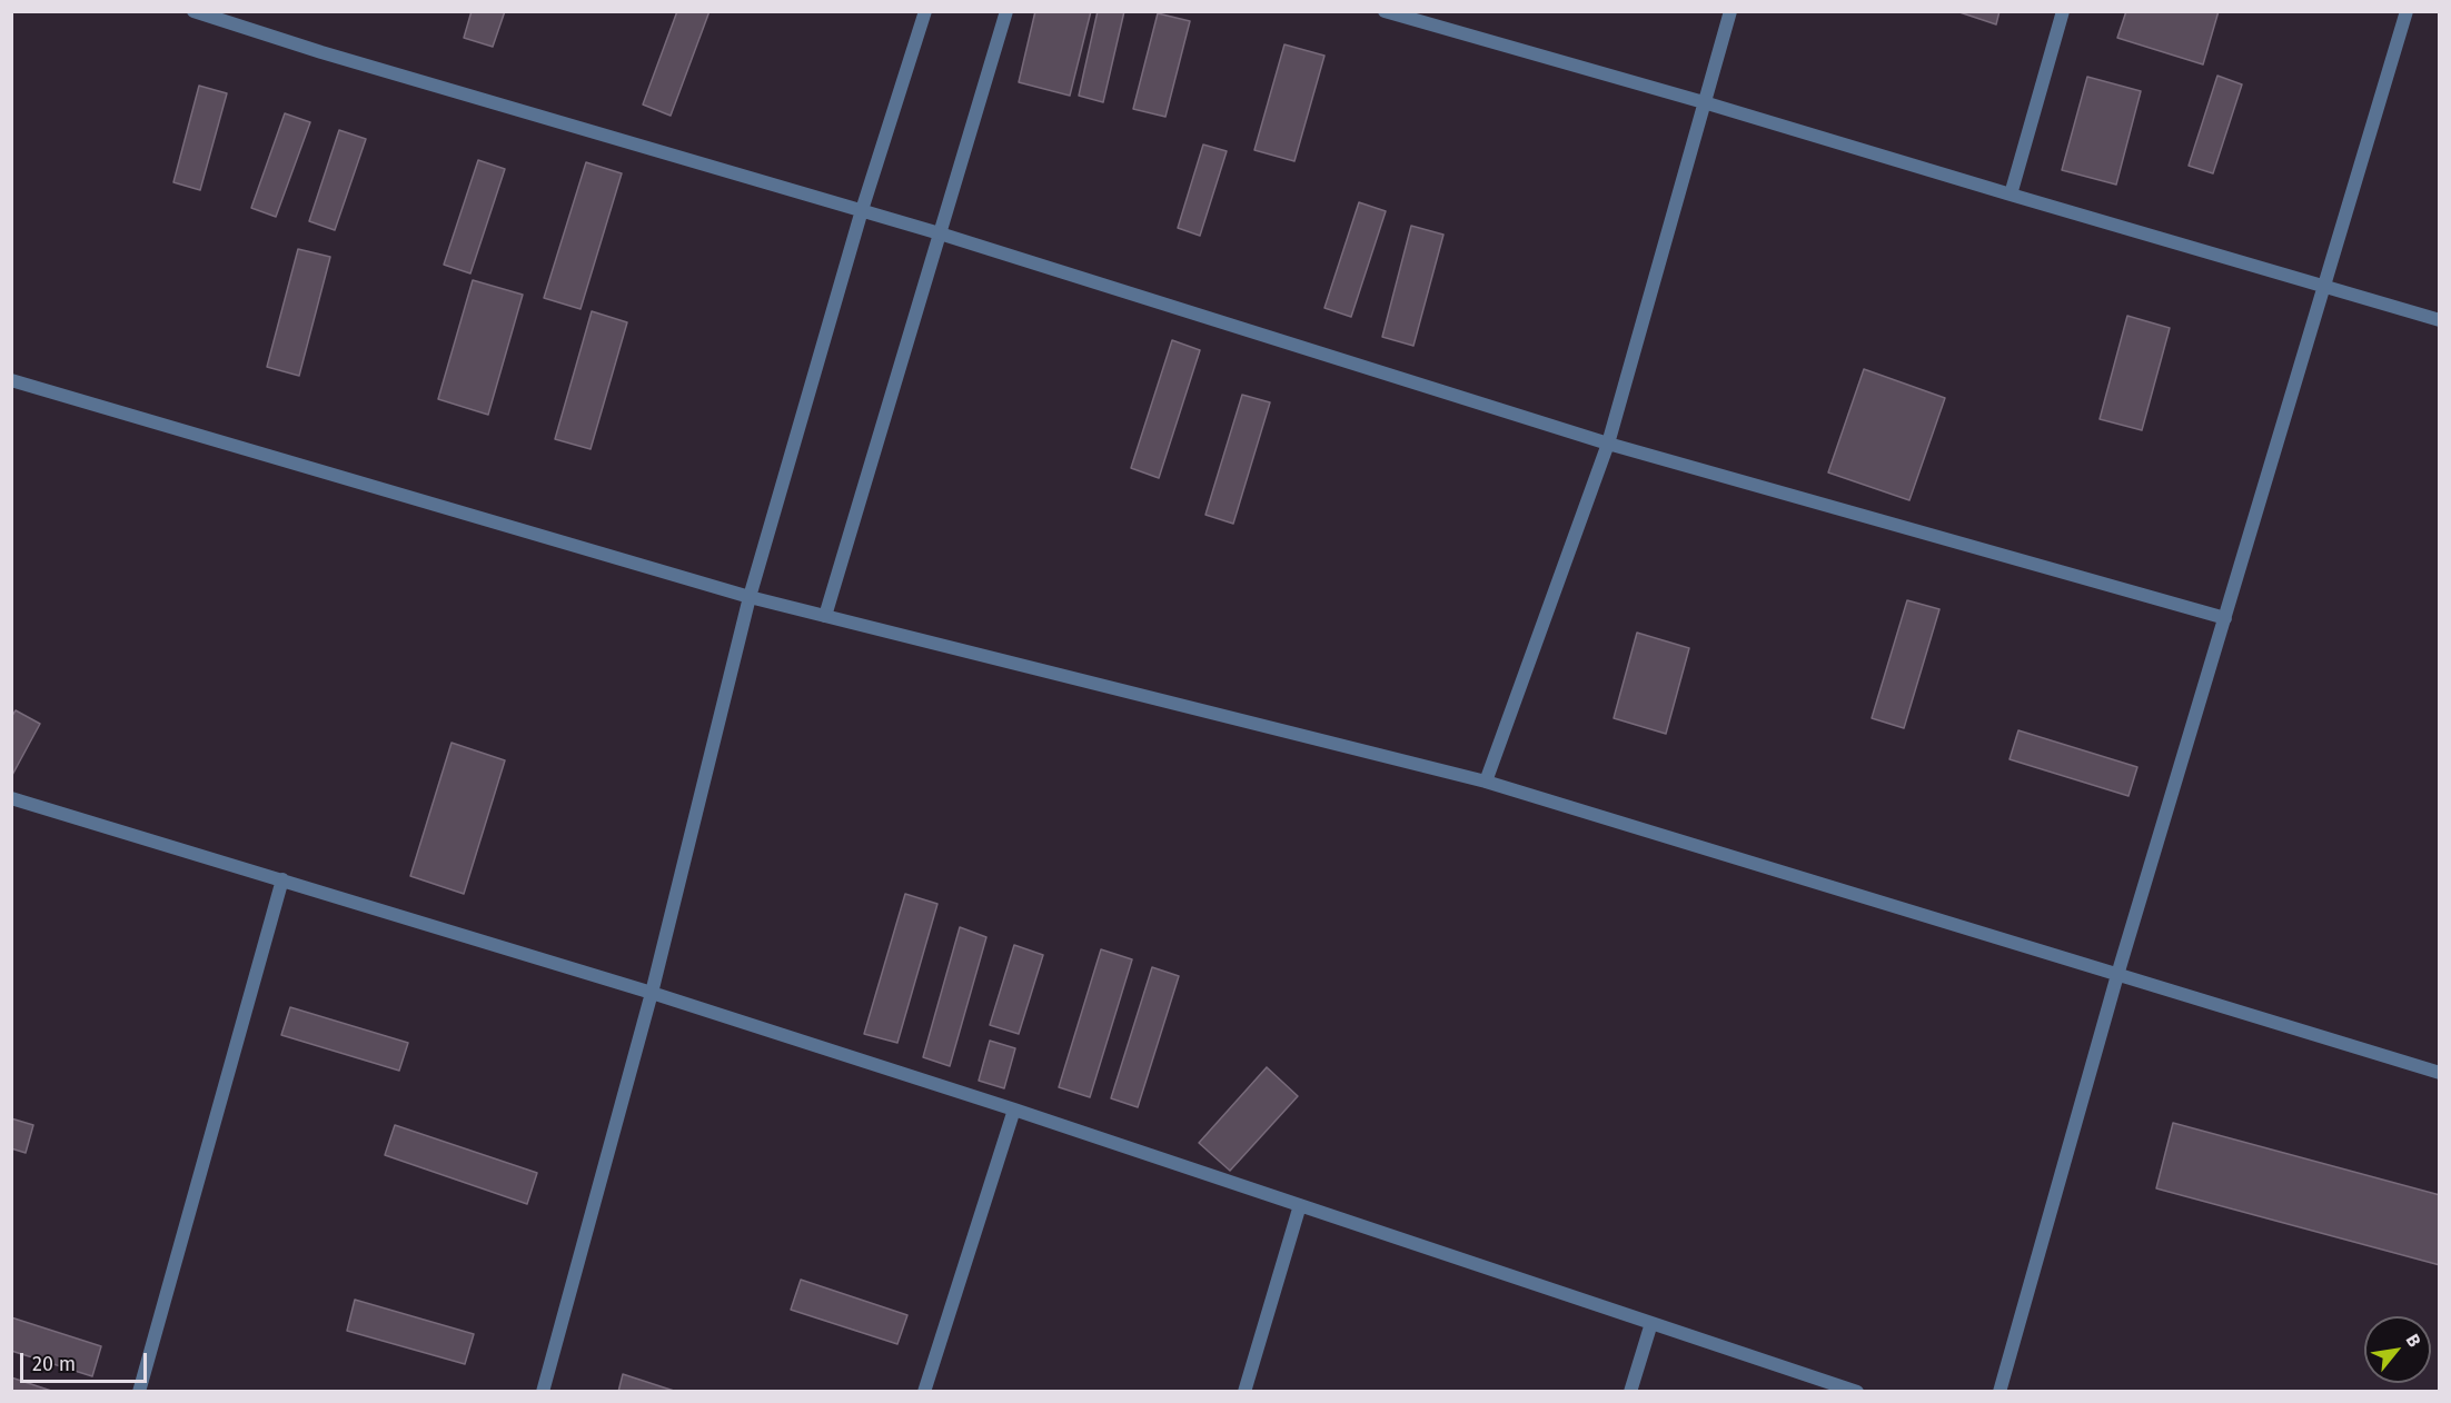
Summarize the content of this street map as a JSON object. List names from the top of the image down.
{
  "scale_bar": "20 m",
  "north": "top right"
}
